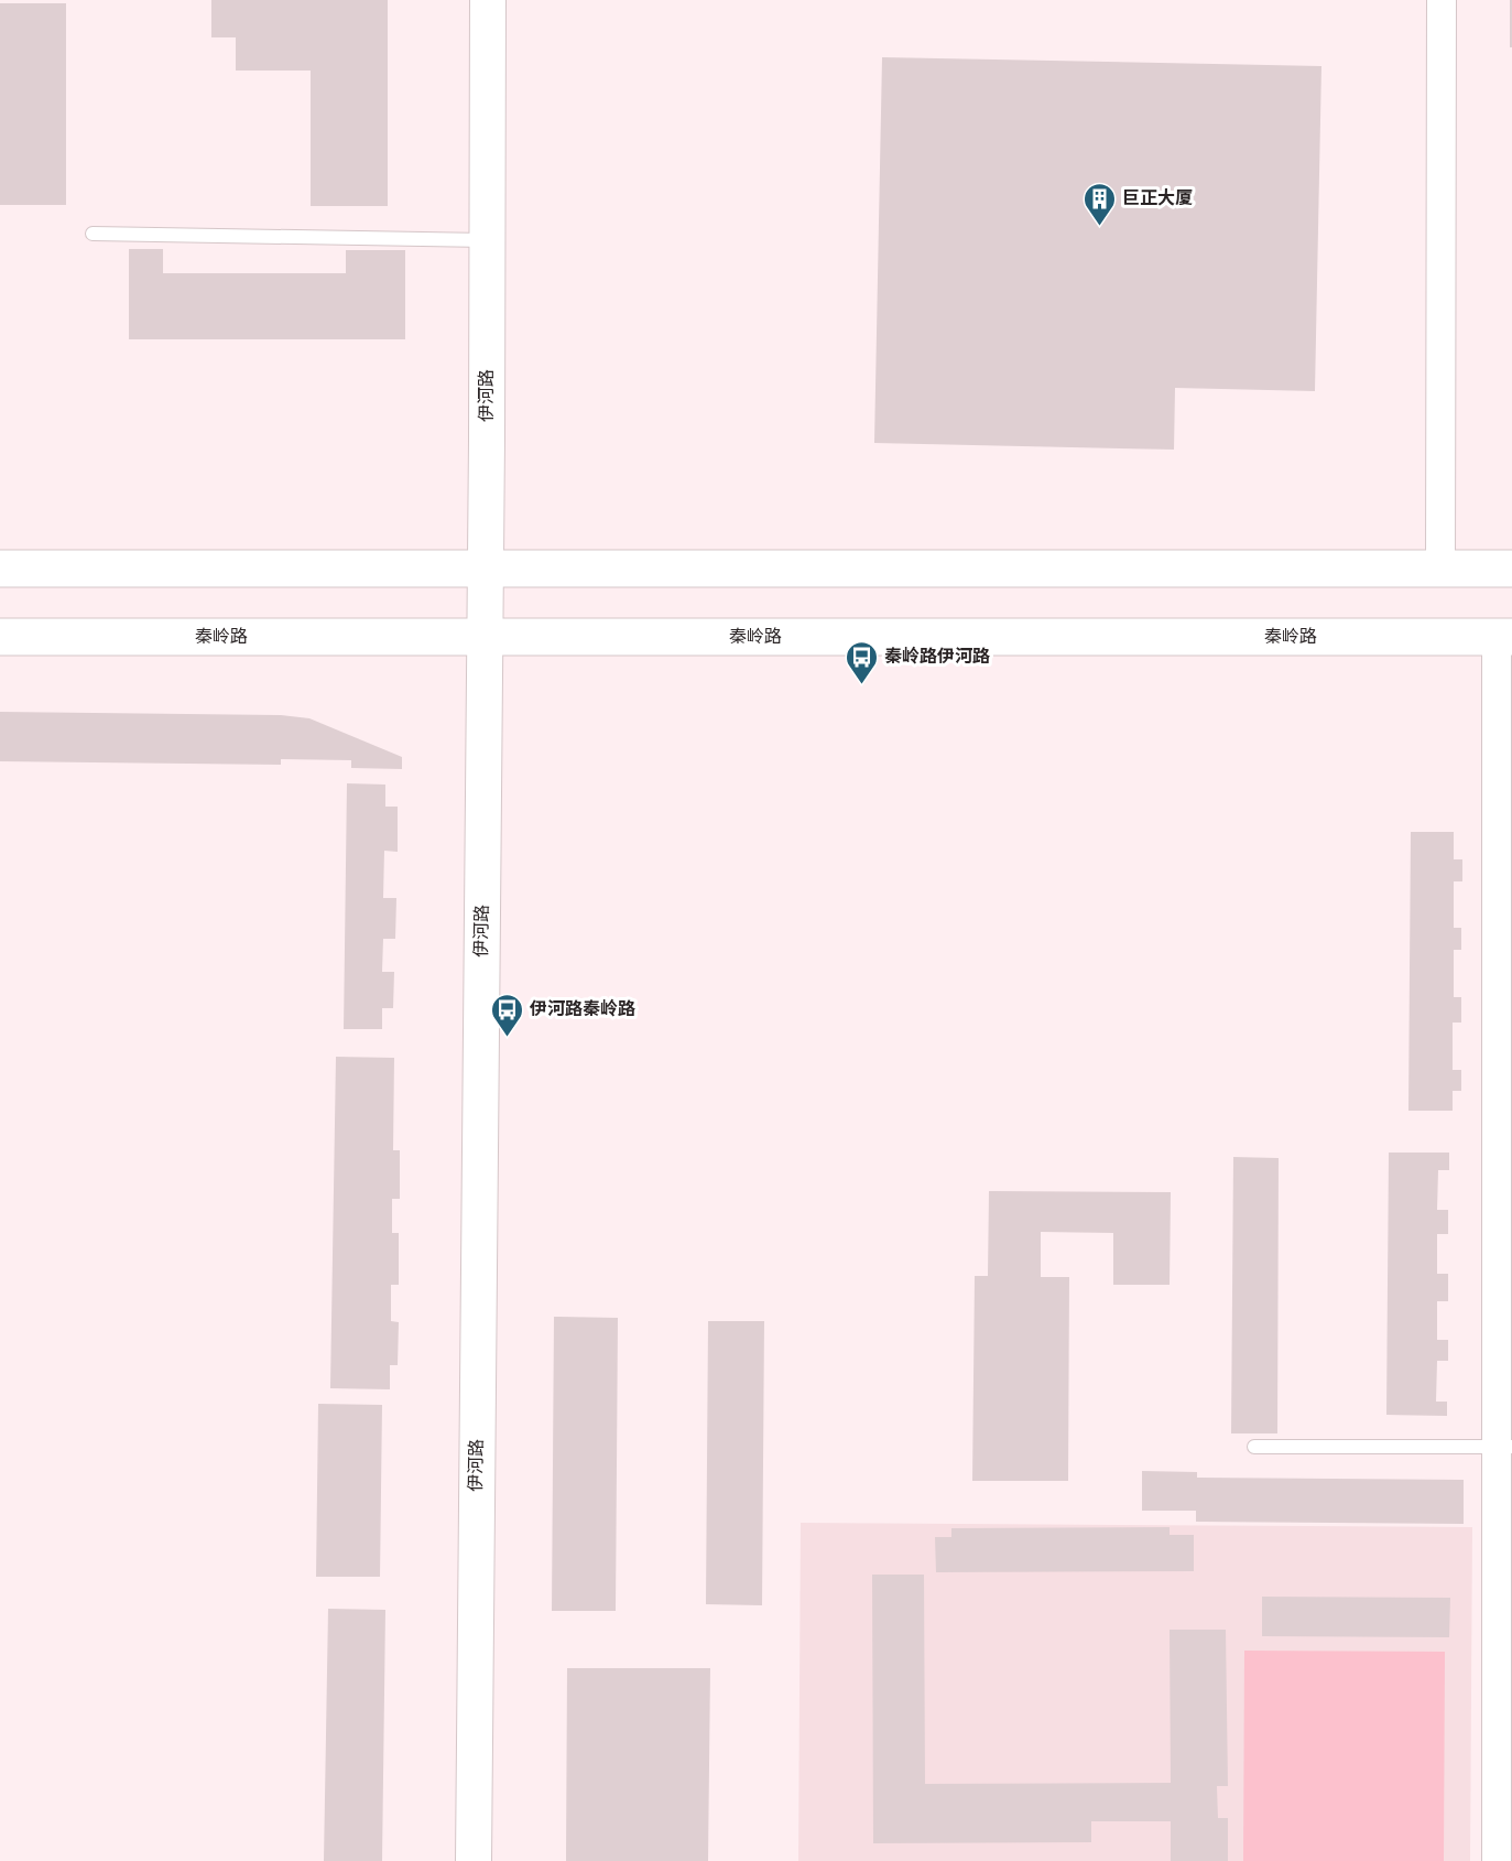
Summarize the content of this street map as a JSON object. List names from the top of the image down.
{
  "streets": {
    "main road": ["秦岭路"],
    "street": ["伊河路"]
  },
  "crossings": [
    ["伊河路", "秦岭路"]
  ],
  "places": {
    "building": ["巨正大厦"],
    "bus stop": ["秦岭路伊河路", "伊河路秦岭路"]
  }
}
